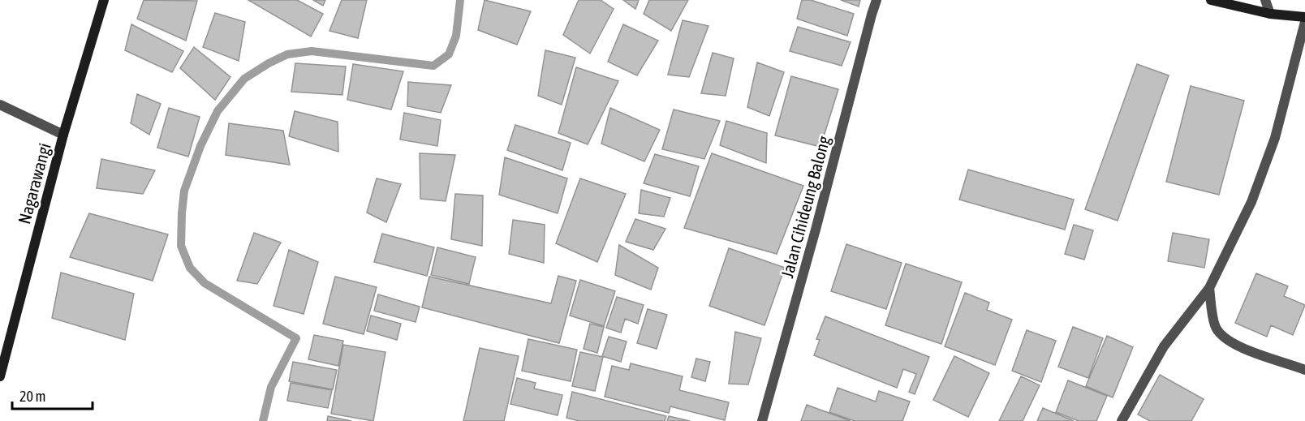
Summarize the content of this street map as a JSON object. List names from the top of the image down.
{
  "streets": {
    "main road": ["Nagarawangi"],
    "street": ["Jalan Cihideung Balong"]
  },
  "scale_bar": "20 m"
}
